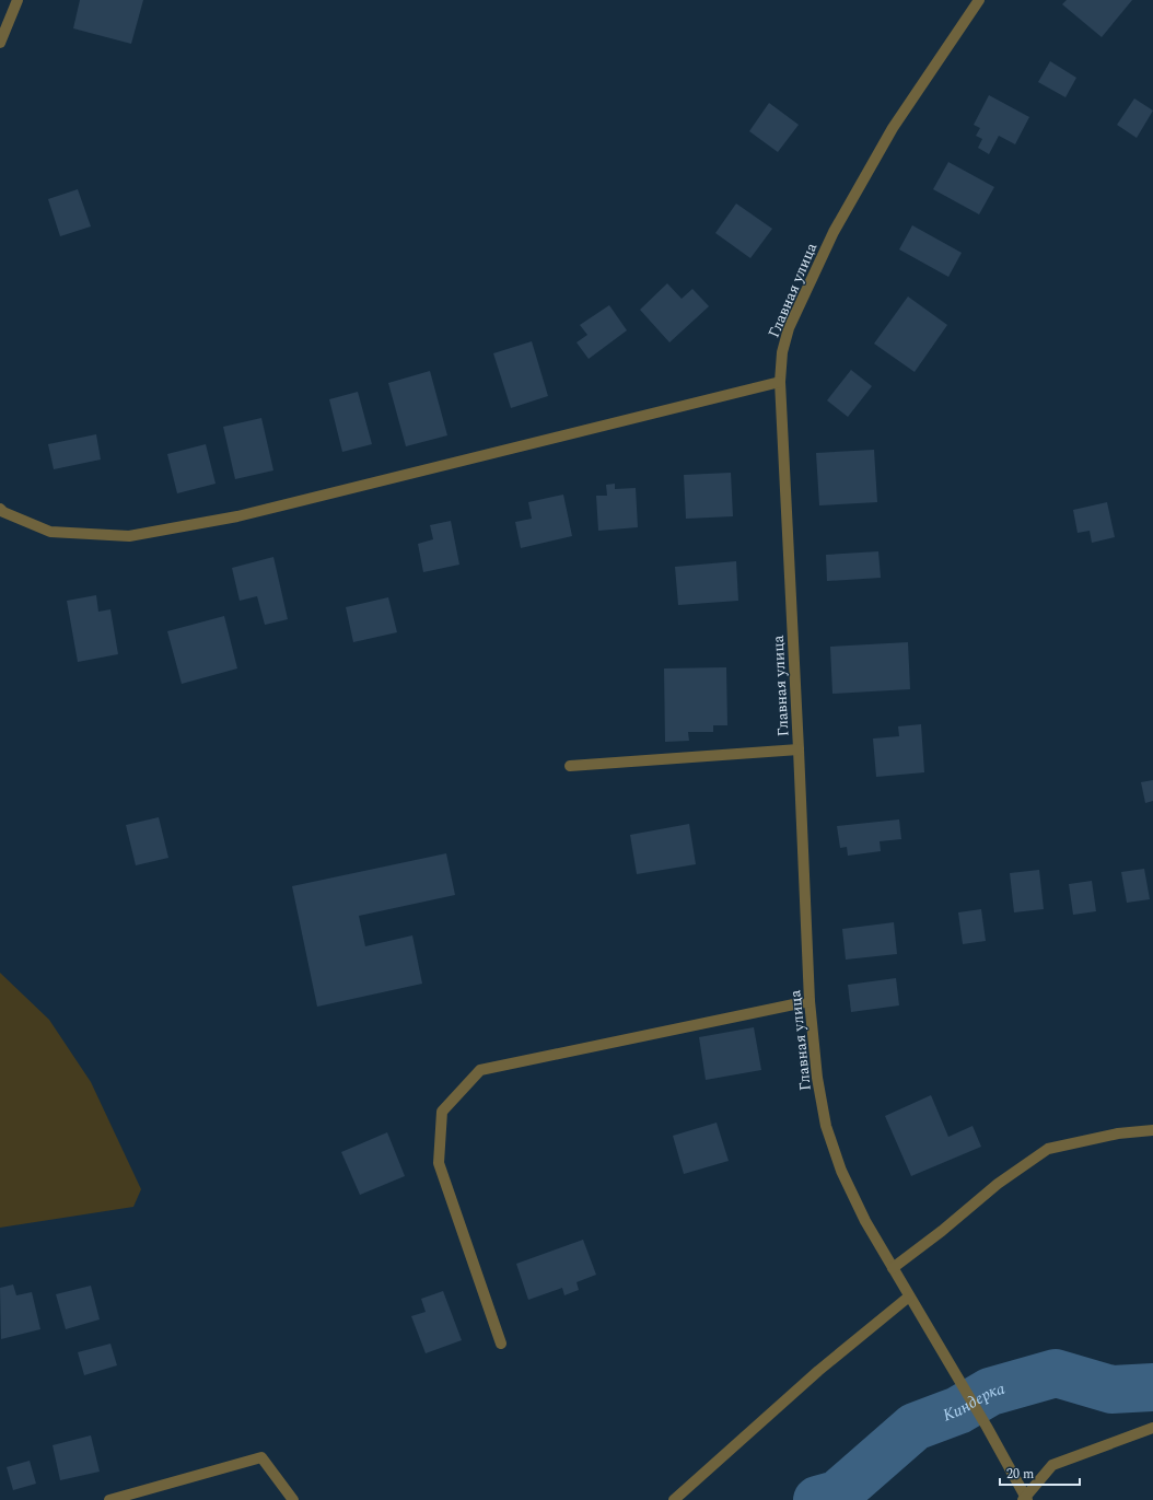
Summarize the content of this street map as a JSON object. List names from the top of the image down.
{
  "streets": {
    "street": ["Главная улица"]
  },
  "water": ["Киндерка"],
  "scale_bar": "20 m"
}
